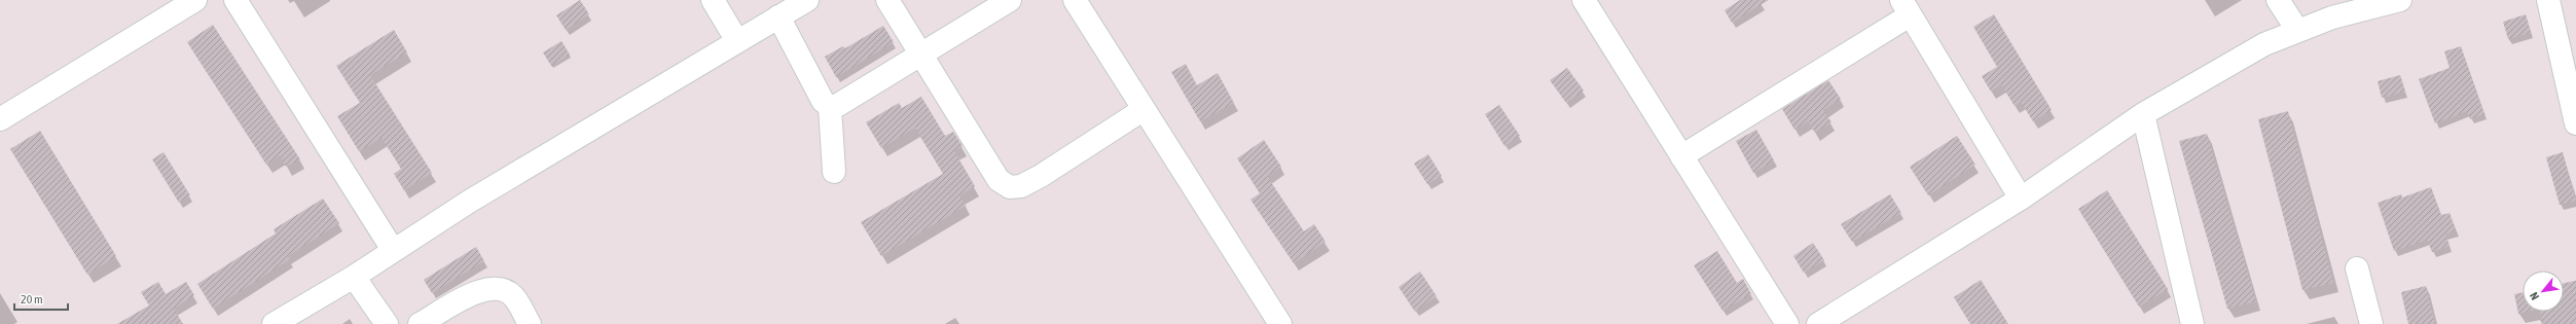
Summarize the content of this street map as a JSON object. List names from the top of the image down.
{
  "scale_bar": "20 m",
  "north": "bottom left"
}
